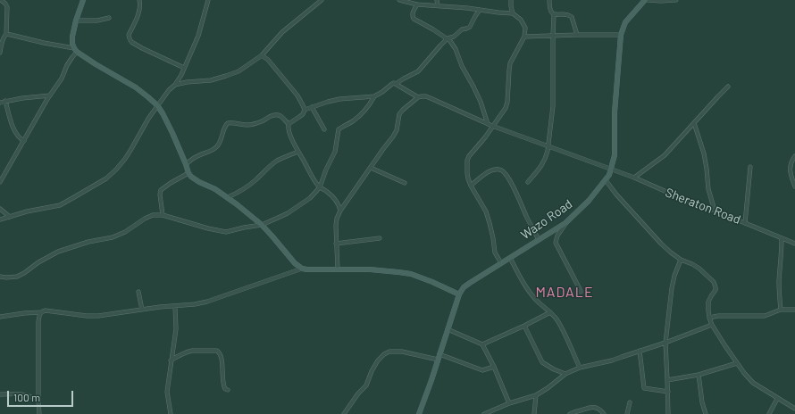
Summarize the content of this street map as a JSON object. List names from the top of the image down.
{
  "streets": {
    "street": ["Sheraton Road", "Wazo Road"]
  },
  "crossings": [
    ["Sheraton Road", "Wazo Road"]
  ],
  "districts": ["MADALE"],
  "scale_bar": "100 m"
}
